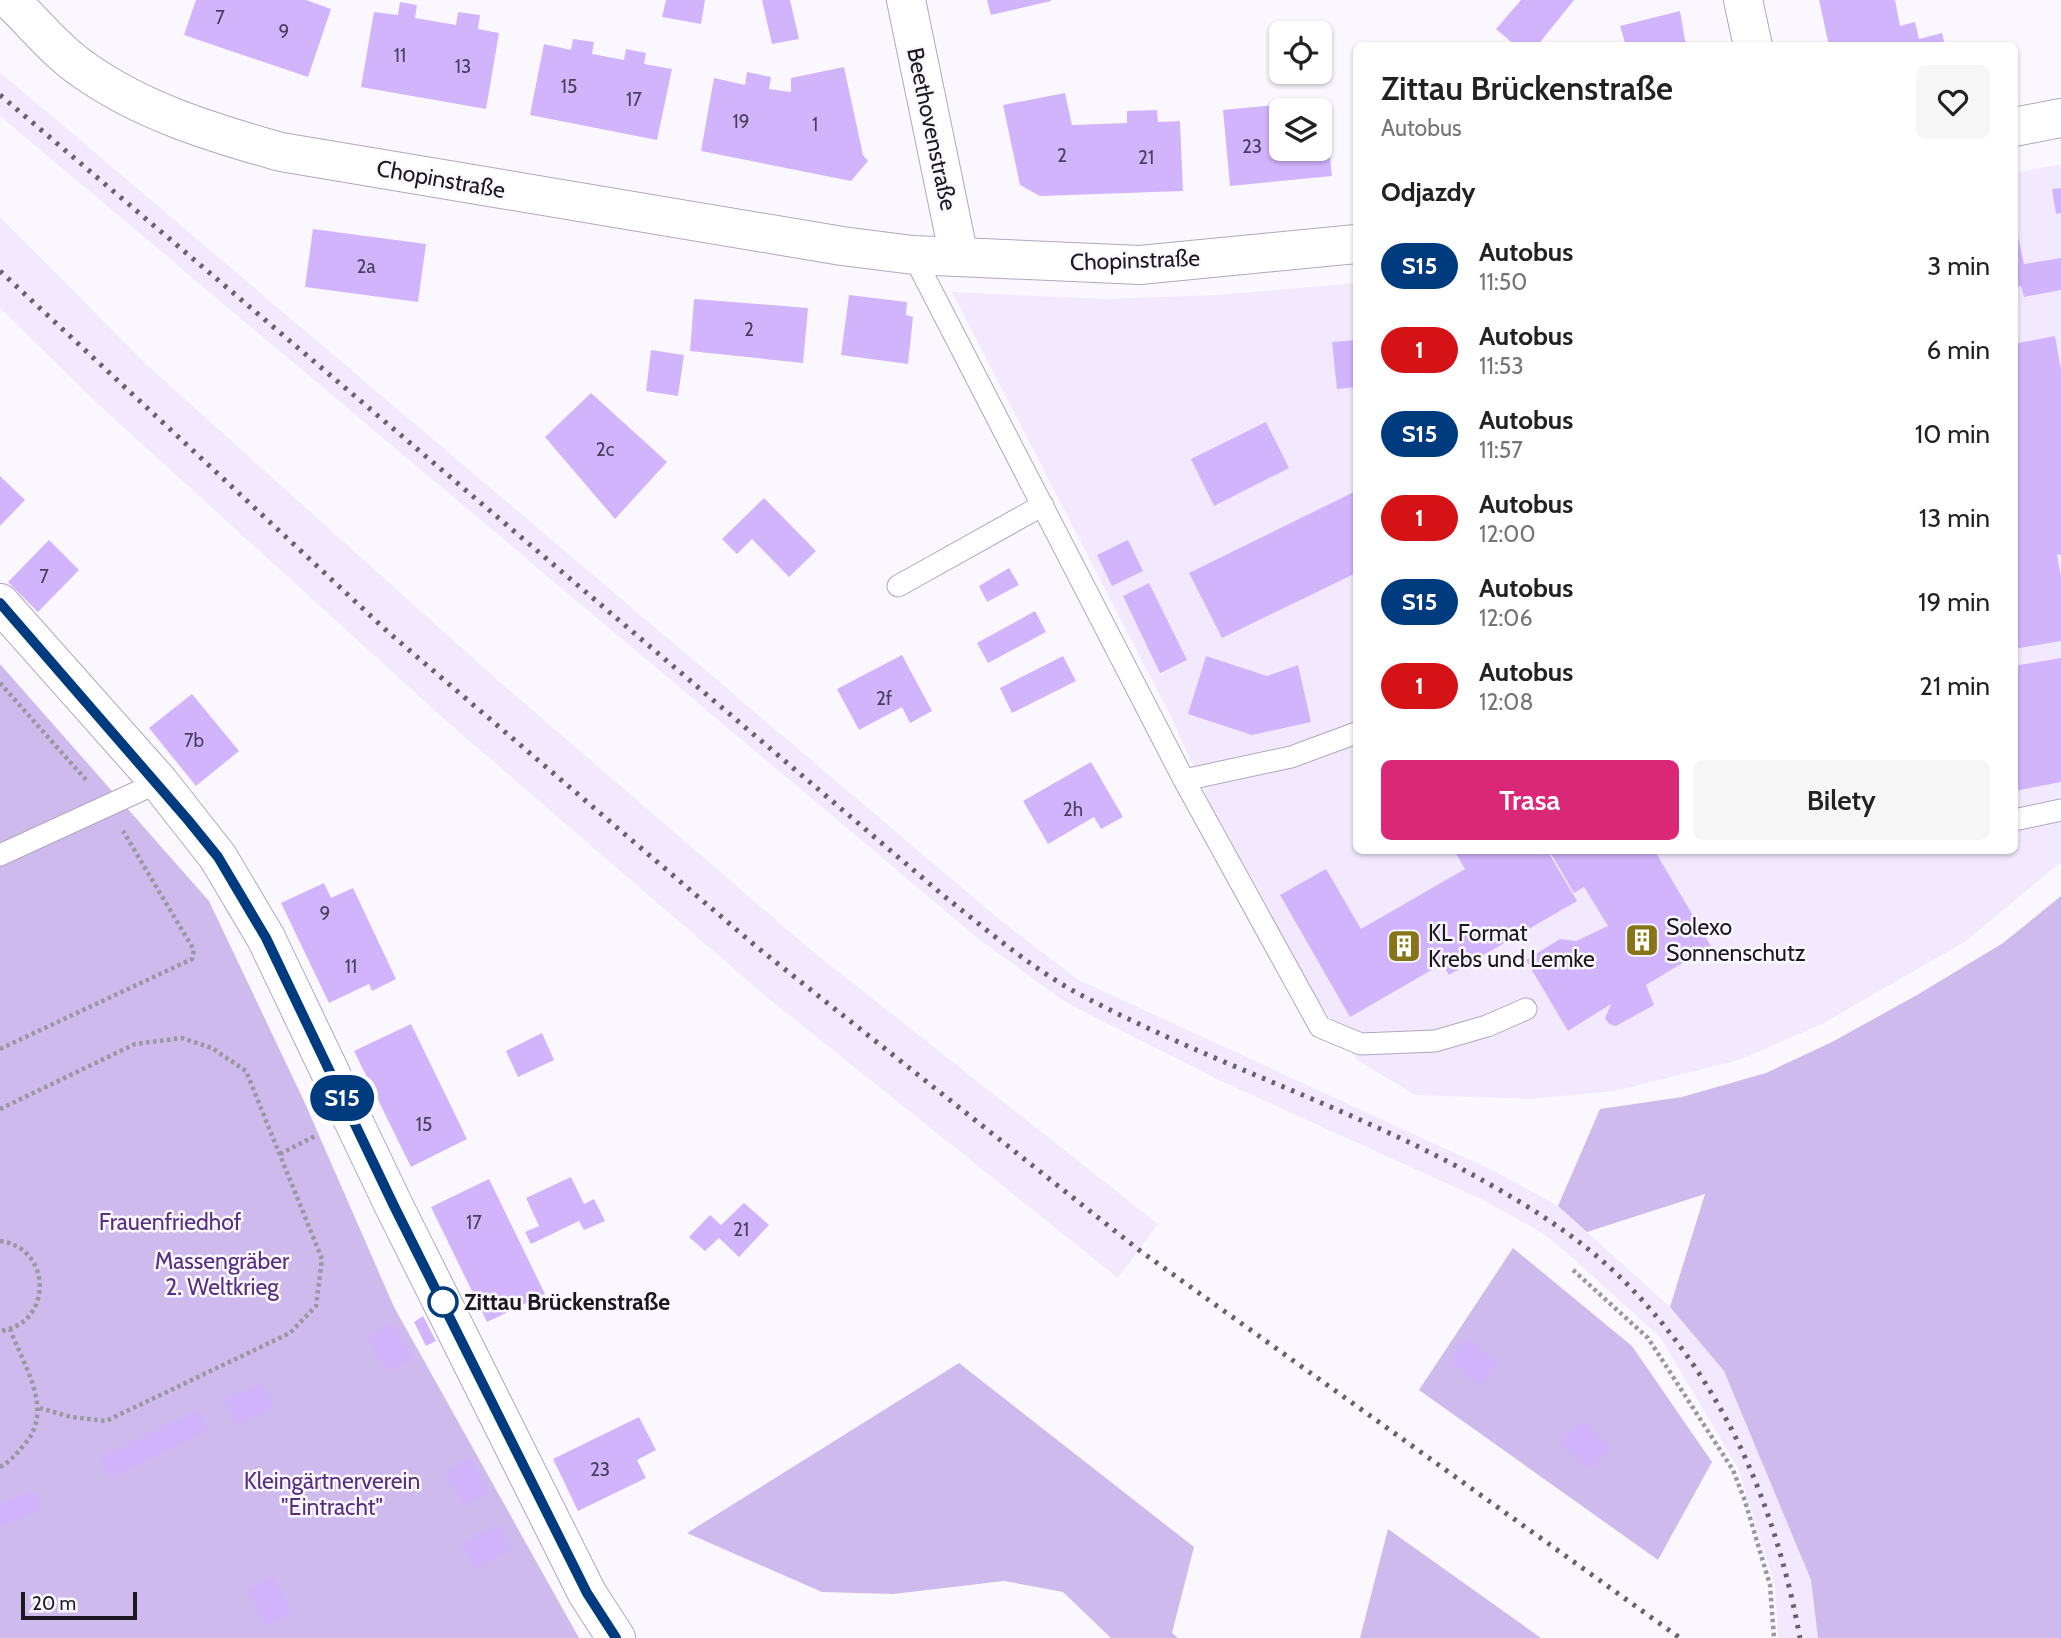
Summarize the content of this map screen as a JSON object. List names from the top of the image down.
{
  "streets": {
    "street": ["Beethovenstraße", "Chopinstraße"]
  },
  "crossings": [
    ["Beethovenstraße", "Chopinstraße"]
  ],
  "parks": ["Frauenfriedhof", "Massengräber 2. Weltkrieg", "Kleingärtnerverein \"Eintracht\""],
  "places": {
    "building": ["Solexo Sonnenschutz", "KL Format Krebs und Lemke"],
    "other": ["Zittau Brückenstraße"]
  },
  "lines": ["bus line S15"],
  "house_numbers": [
    "7",
    "9",
    "11",
    "13",
    "15",
    "17",
    "19",
    "1",
    "23",
    "2",
    "21",
    "2a",
    "2",
    "2c",
    "7",
    "2f",
    "7b",
    "2h",
    "9",
    "11",
    "15",
    "17",
    "21",
    "23"
  ],
  "scale_bar": "20 m",
  "page": {
    "on_map": "S15",
    "heading": [
      ["Zittau Brückenstraße", "Autobus"],
      "Odjazdy"
    ],
    "list": [
      {
        "mark": "S15",
        "name": "Autobus",
        "note": "11:50",
        "value": "3 min"
      },
      {
        "mark": "1",
        "name": "Autobus",
        "note": "11:53",
        "value": "6 min"
      },
      {
        "mark": "S15",
        "name": "Autobus",
        "note": "11:57",
        "value": "10 min"
      },
      {
        "mark": "1",
        "name": "Autobus",
        "note": "12:00",
        "value": "13 min"
      },
      {
        "mark": "S15",
        "name": "Autobus",
        "note": "12:06",
        "value": "19 min"
      },
      {
        "mark": "1",
        "name": "Autobus",
        "note": "12:08",
        "value": "21 min"
      }
    ],
    "buttons": ["Trasa", "Bilety"],
    "scale": "20 m"
  }
}
